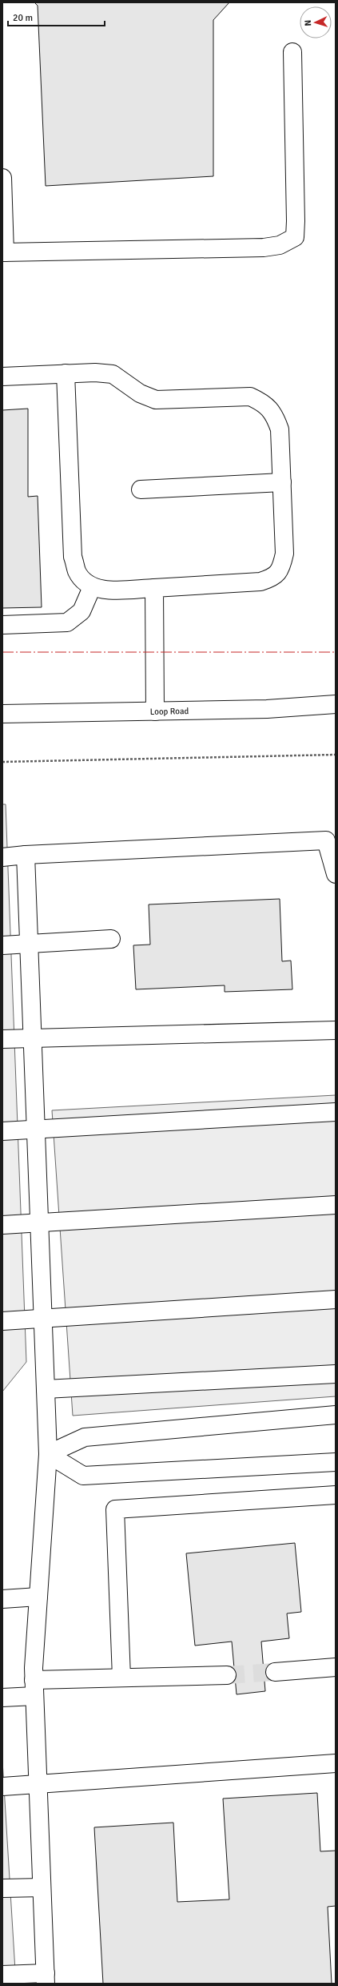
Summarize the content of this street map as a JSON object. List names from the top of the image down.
{
  "streets": {
    "street": ["Loop Road"]
  },
  "scale_bar": "20 m",
  "north": "left"
}
